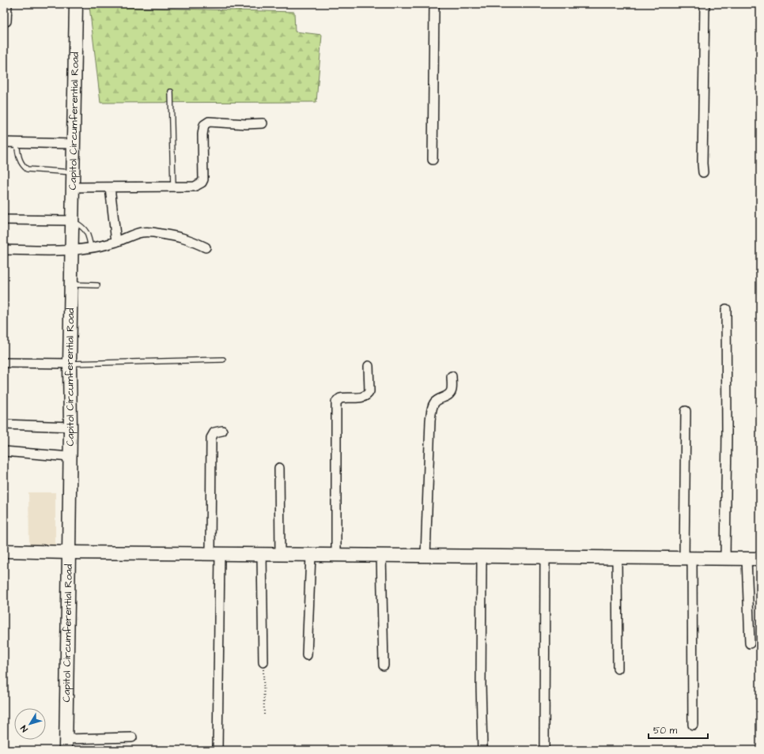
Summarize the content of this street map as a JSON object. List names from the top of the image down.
{
  "streets": {
    "street": ["Capitol Circumferential Road"]
  },
  "scale_bar": "50 m",
  "north": "bottom left"
}
